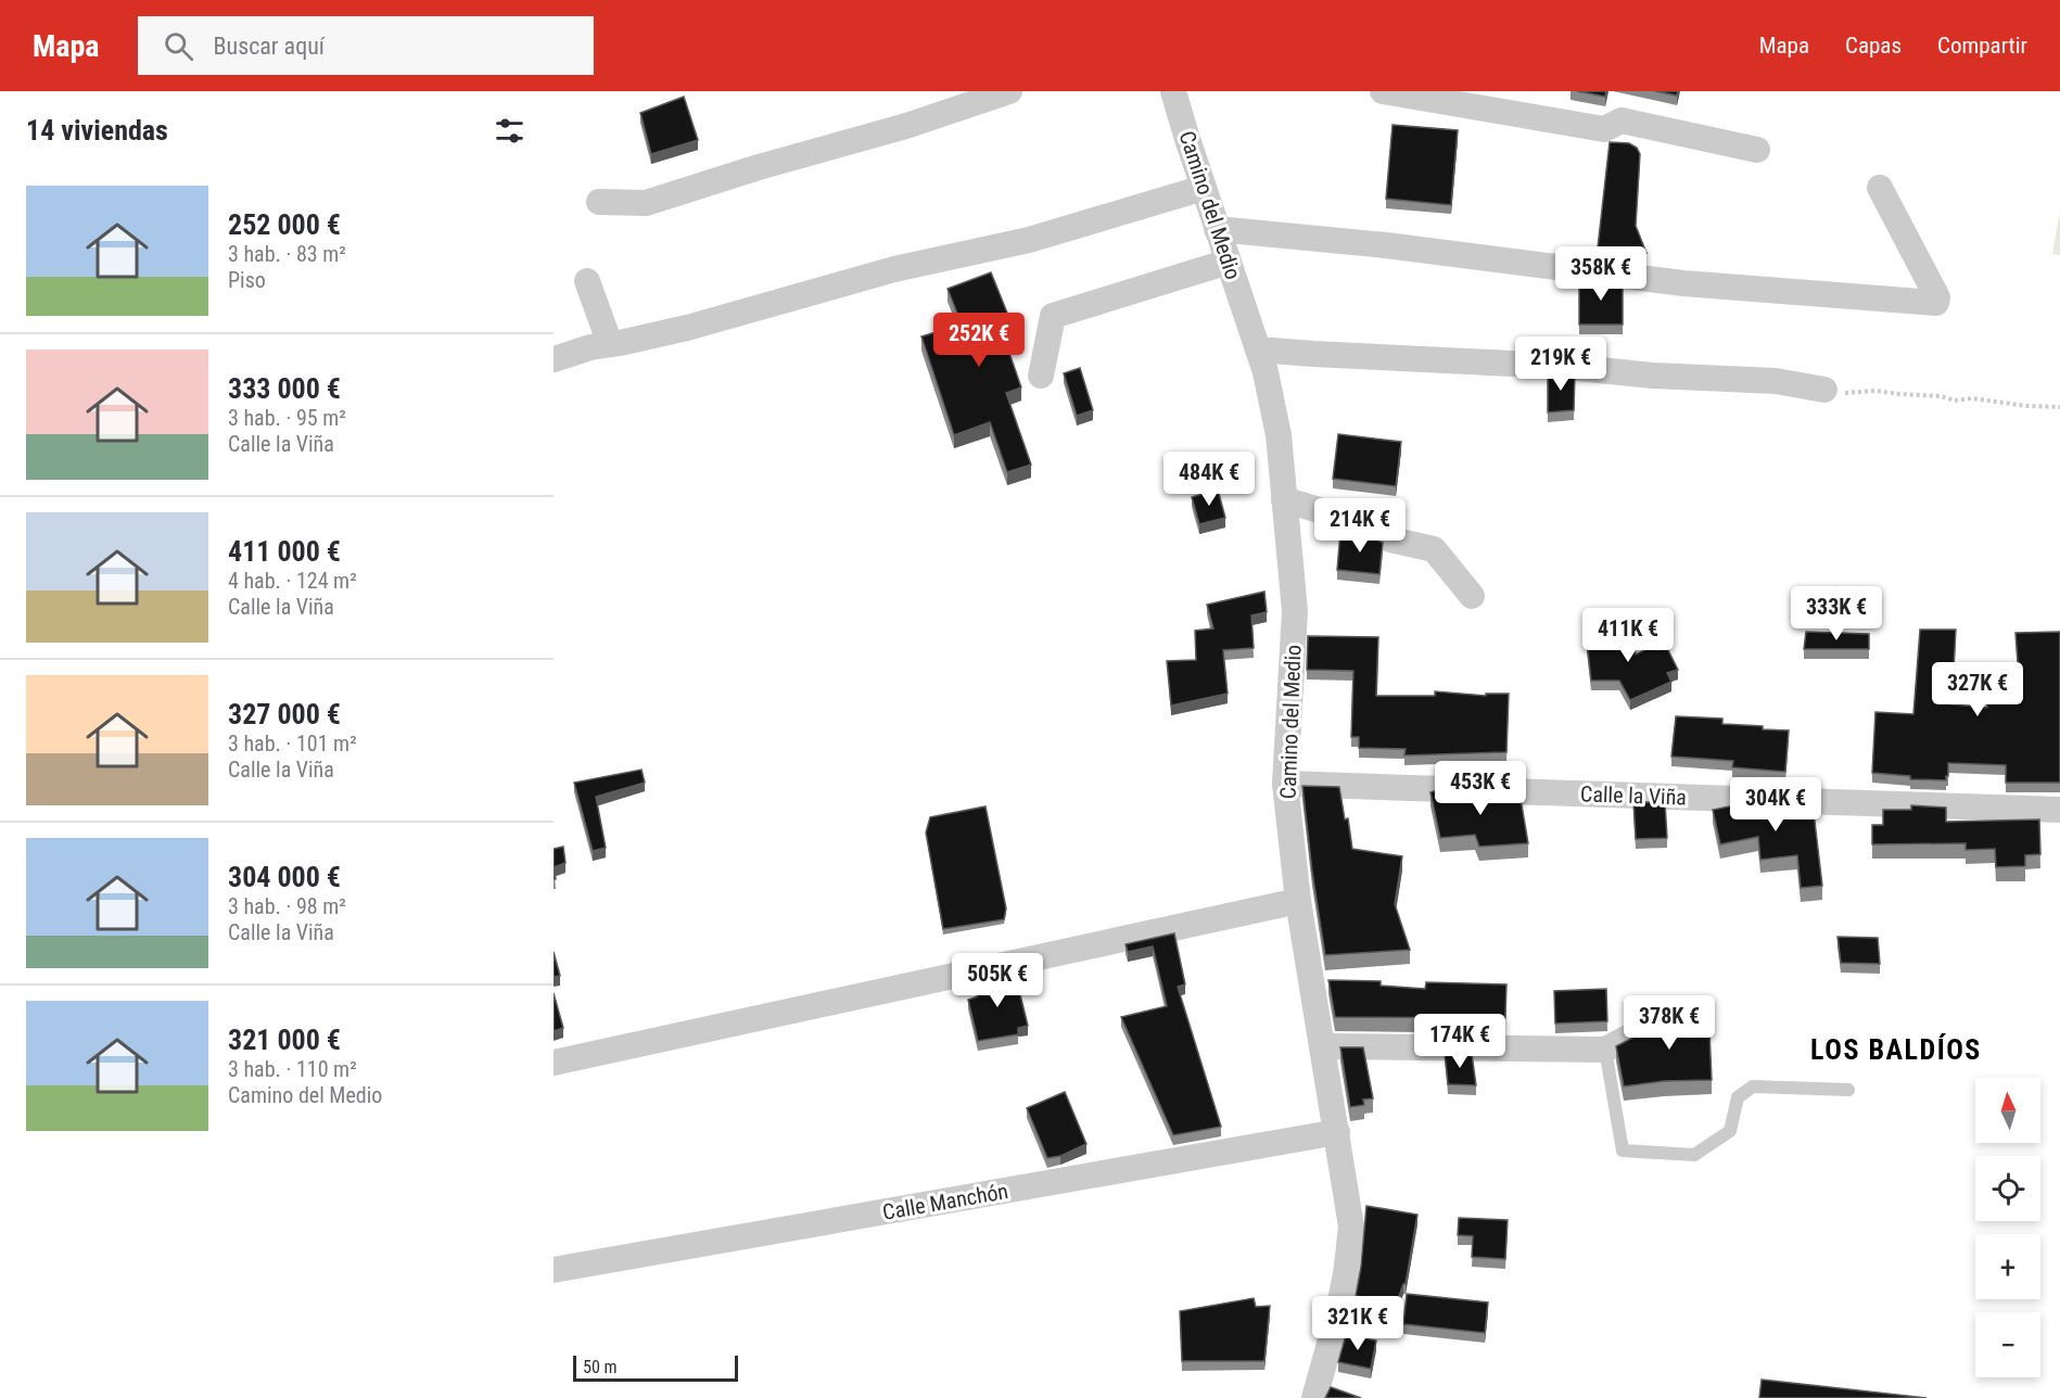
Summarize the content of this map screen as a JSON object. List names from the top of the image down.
{
  "streets": {
    "street": ["Camino del Medio", "Calle la Viña", "Calle Manchón"]
  },
  "crossings": [
    ["Camino del Medio", "Calle la Viña"],
    ["Camino del Medio", "Calle Manchón"]
  ],
  "districts": ["LOS BALDÍOS"],
  "scale_bar": "50 m",
  "north": "top",
  "page": {
    "header": "Mapa",
    "search": "Buscar aquí",
    "nav": ["Mapa", "Capas", "Compartir"],
    "heading": "14 viviendas",
    "list": [
      {
        "name": "252 000 €",
        "note": "3 hab. · 83 m² · Piso"
      },
      {
        "name": "333 000 €",
        "note": "3 hab. · 95 m² · Calle la Viña"
      },
      {
        "name": "411 000 €",
        "note": "4 hab. · 124 m² · Calle la Viña"
      },
      {
        "name": "327 000 €",
        "note": "3 hab. · 101 m² · Calle la Viña"
      },
      {
        "name": "304 000 €",
        "note": "3 hab. · 98 m² · Calle la Viña"
      },
      {
        "name": "321 000 €",
        "note": "3 hab. · 110 m² · Camino del Medio"
      }
    ],
    "price": [
      "358K €",
      "252K €",
      "219K €",
      "484K €",
      "214K €",
      "333K €",
      "411K €",
      "327K €",
      "453K €",
      "304K €",
      "505K €",
      "378K €",
      "174K €",
      "321K €"
    ],
    "map_buttons": ["+", "−"],
    "scale": "50 m"
  }
}
